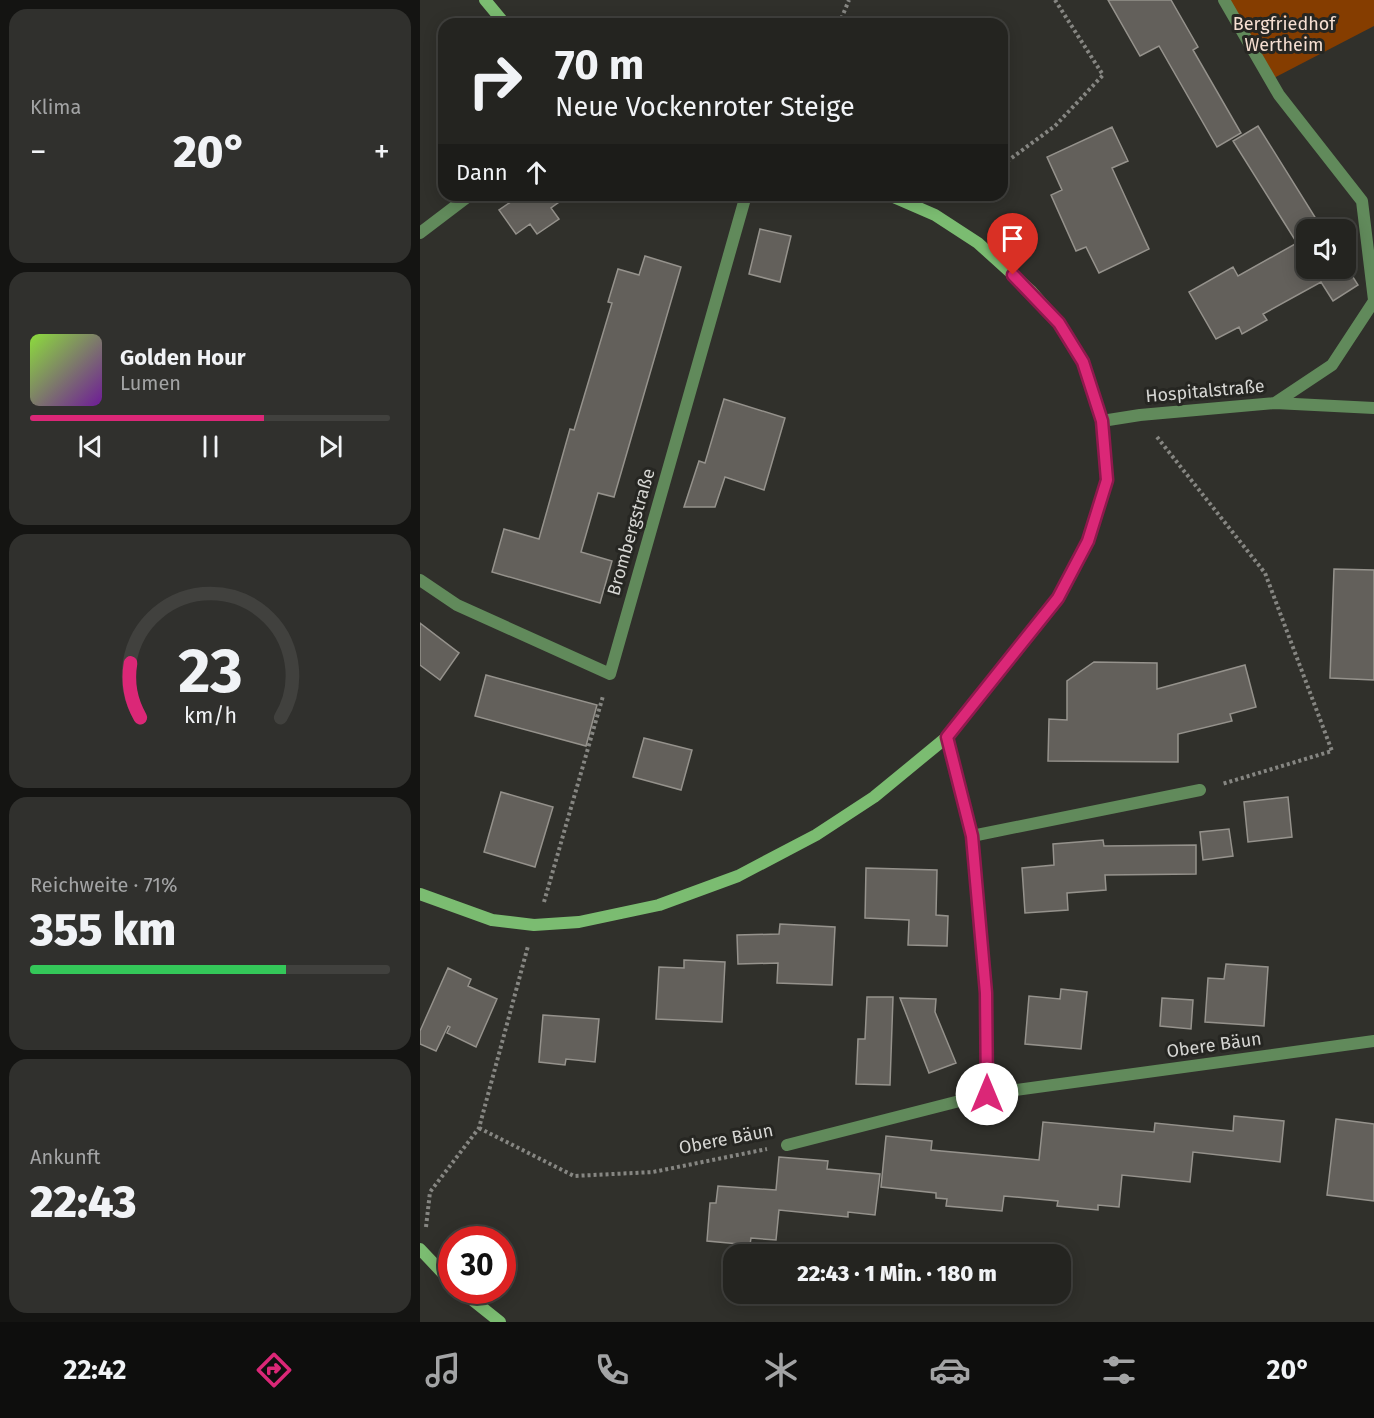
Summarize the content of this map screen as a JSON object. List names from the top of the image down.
{
  "streets": {
    "street": ["Hospitalstraße", "Brombergstraße", "Obere Bäun"]
  },
  "parks": ["Bergfriedhof Wertheim"],
  "page": {
    "tile": [
      "Klima",
      ["Reichweite · 71%", "355 km"],
      ["Ankunft", "22:43"]
    ],
    "turn": ["70 m", "Neue Vockenroter Steige"],
    "heat": ["−", "20°", "+"],
    "then": "Dann",
    "song": ["Golden Hour", "Lumen"],
    "limit": "30",
    "trip": "22:43 · 1 Min. · 180 m",
    "tabs": ["22:42", "20°"],
    "gauge": ["23", "km/h"]
  }
}
